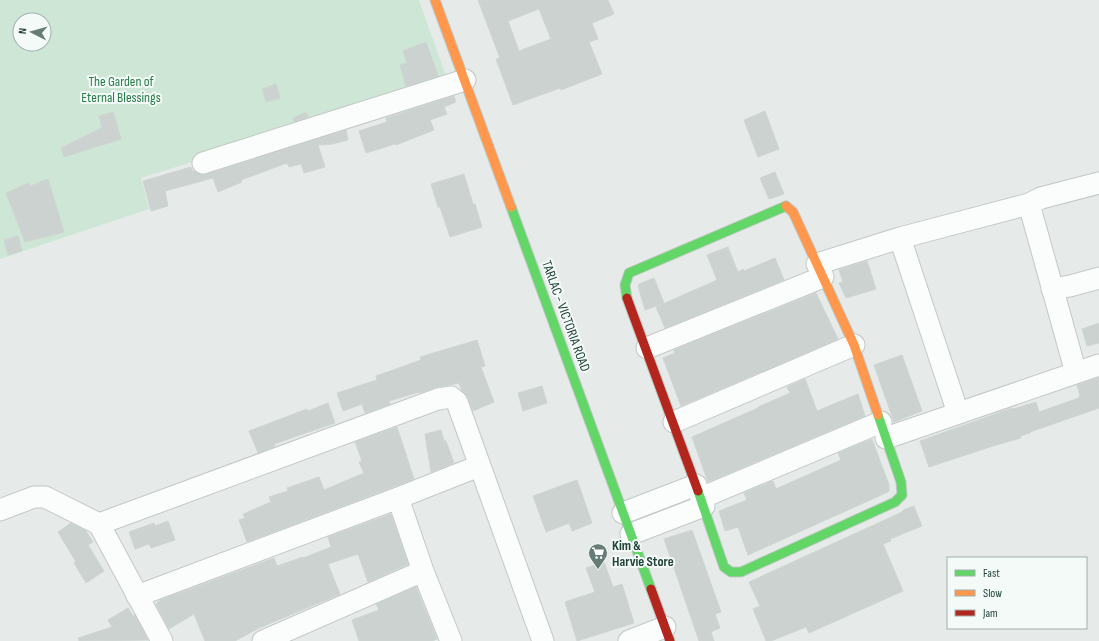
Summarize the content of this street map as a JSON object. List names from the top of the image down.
{
  "streets": {
    "street": ["TARLAC - VICTORIA ROAD"]
  },
  "parks": ["The Garden of Eternal Blessings"],
  "places": {
    "supermarket": ["Kim & Harvie Store"]
  },
  "legend": ["Fast", "Slow", "Jam"],
  "north": "left"
}
